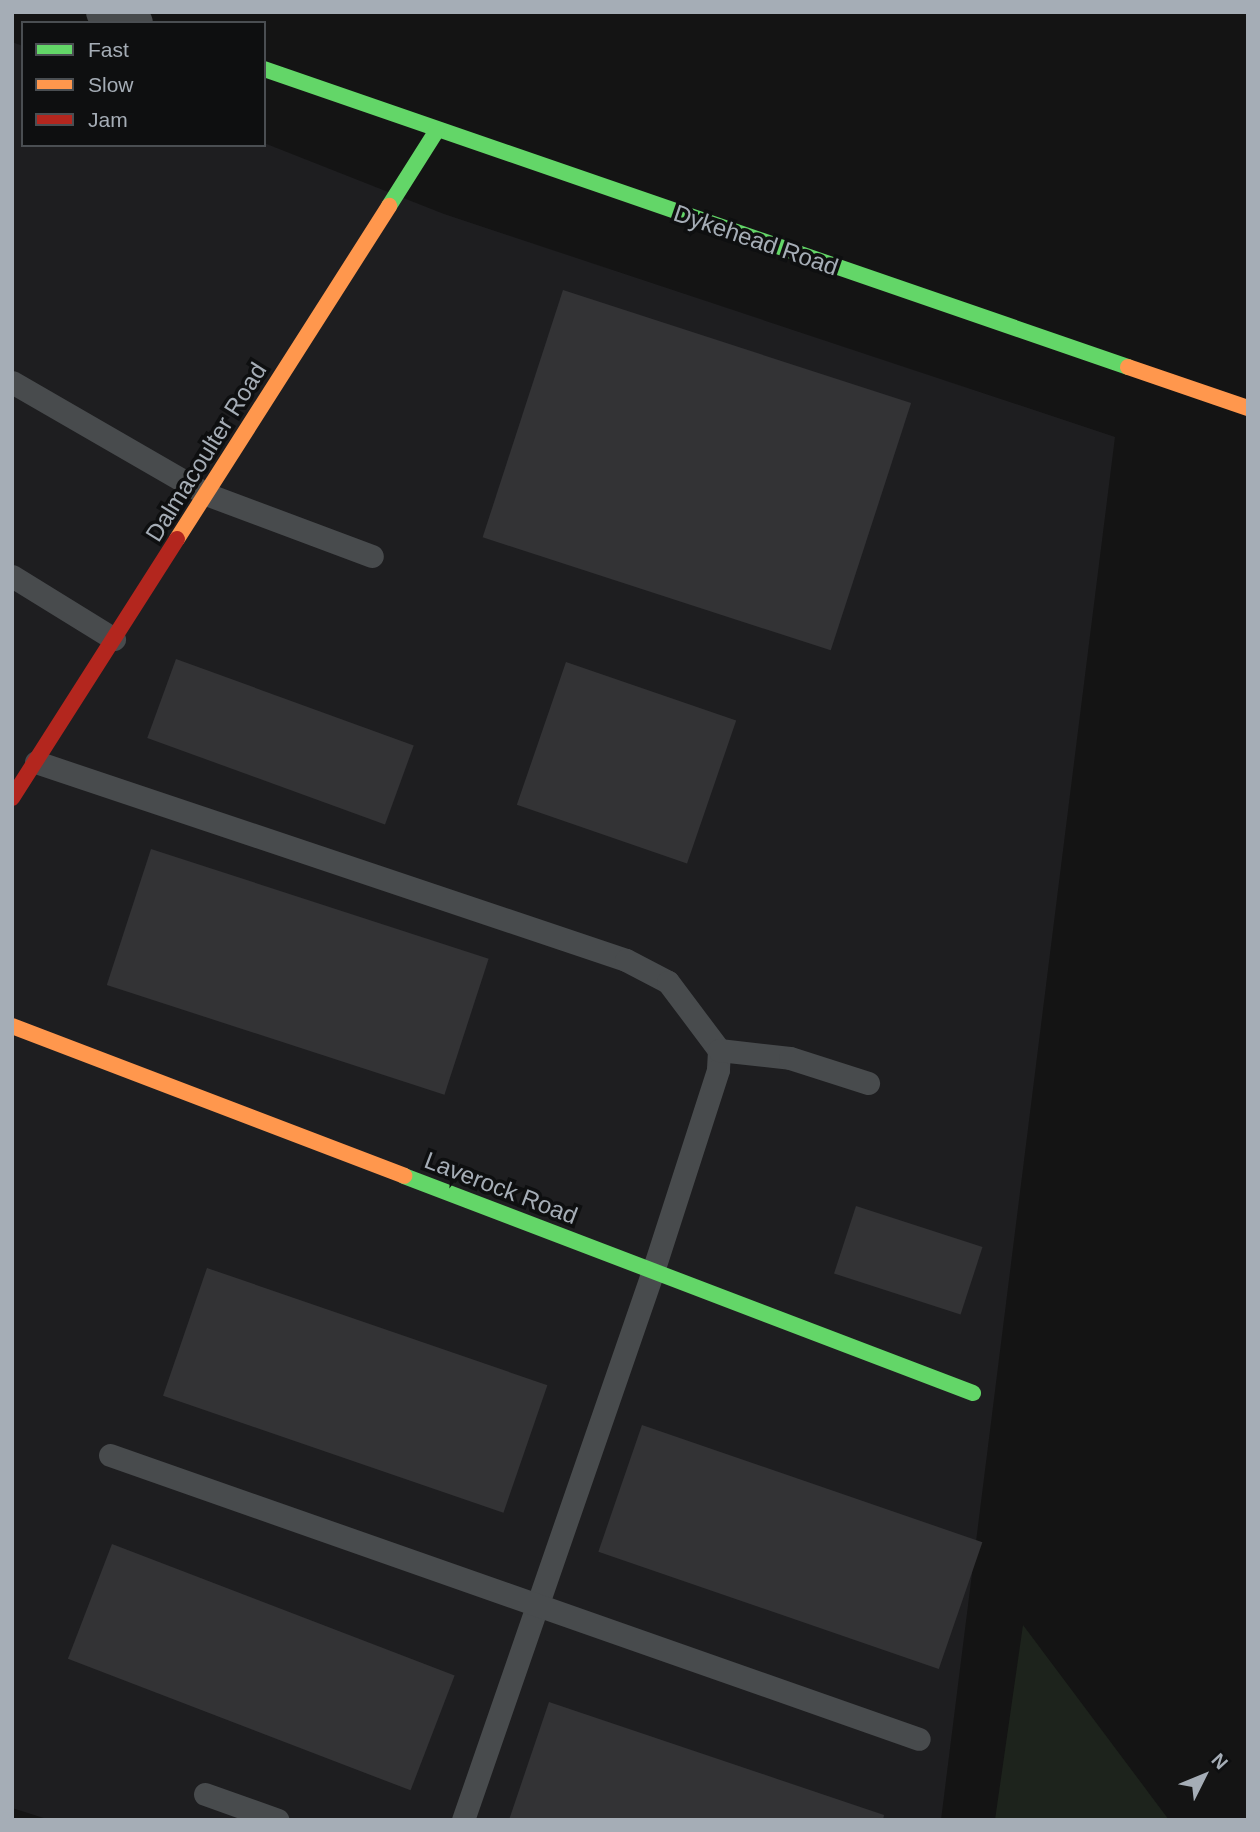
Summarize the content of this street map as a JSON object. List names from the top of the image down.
{
  "streets": {
    "street": ["Dykehead Road", "Dalmacoulter Road", "Laverock Road"]
  },
  "crossings": [
    ["Dykehead Road", "Dalmacoulter Road"]
  ],
  "legend": ["Fast", "Slow", "Jam"],
  "north": "top right"
}
